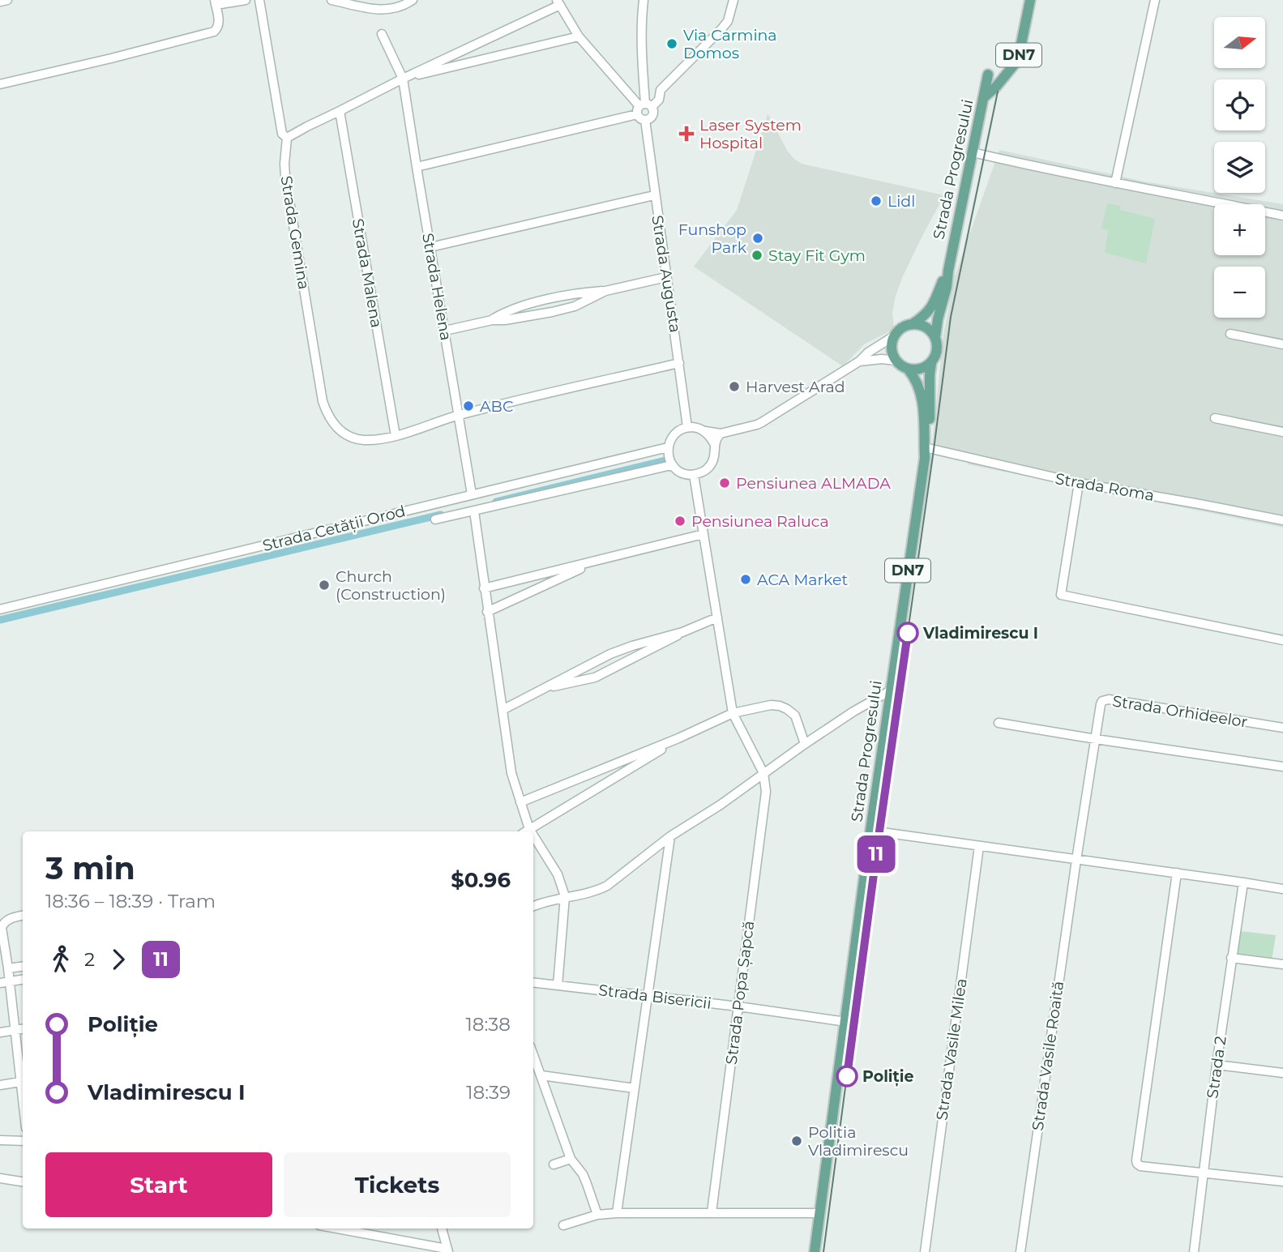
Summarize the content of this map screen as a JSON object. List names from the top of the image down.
{
  "streets": {
    "main road": ["DN7", "Strada Progresului"],
    "street": [
      "Strada Gemina",
      "Strada Malena",
      "Strada Augusta",
      "Strada Helena",
      "Strada Roma",
      "Strada Cetății Orod",
      "Strada Orhideelor",
      "Strada Popa Șapcă",
      "Strada Bisericii",
      "Strada Vasile Milea",
      "Strada Vasile Roaită",
      "Strada 2"
    ]
  },
  "crossings": [
    ["DN7", "Strada Progresului"],
    ["Strada Progresului", "Strada Roma"],
    ["Strada Progresului", "Strada Bisericii"],
    ["Strada Gemina", "Strada Malena"],
    ["Strada Gemina", "Strada Augusta"],
    ["Strada Gemina", "Strada Helena"],
    ["Strada Augusta", "Strada Cetății Orod"],
    ["Strada Helena", "Strada Cetății Orod"],
    ["Strada Orhideelor", "Strada Vasile Roaită"],
    ["Strada Popa Șapcă", "Strada Bisericii"]
  ],
  "places": {
    "other": [
      "Via Carmina Domos",
      "Lidl",
      "Funshop Park",
      "Stay Fit Gym",
      "Harvest Arad",
      "ABC",
      "Pensiunea ALMADA",
      "Pensiunea Raluca",
      "ACA Market",
      "Church (Construction)",
      "Vladimirescu I",
      "Poliție",
      "Politia Vladimirescu"
    ],
    "health": ["Laser System Hospital"]
  },
  "lines": ["tram line 11"],
  "north": "right",
  "page": {
    "on_map": "11",
    "map_buttons": ["+", "−"],
    "heading": ["3 min", "18:36 – 18:39 · Tram", "$0.96"],
    "legs": ["2", "11"],
    "list": [
      {
        "name": "Poliție",
        "value": "18:38"
      },
      {
        "name": "Vladimirescu I",
        "value": "18:39"
      }
    ],
    "buttons": ["Start", "Tickets"]
  }
}
